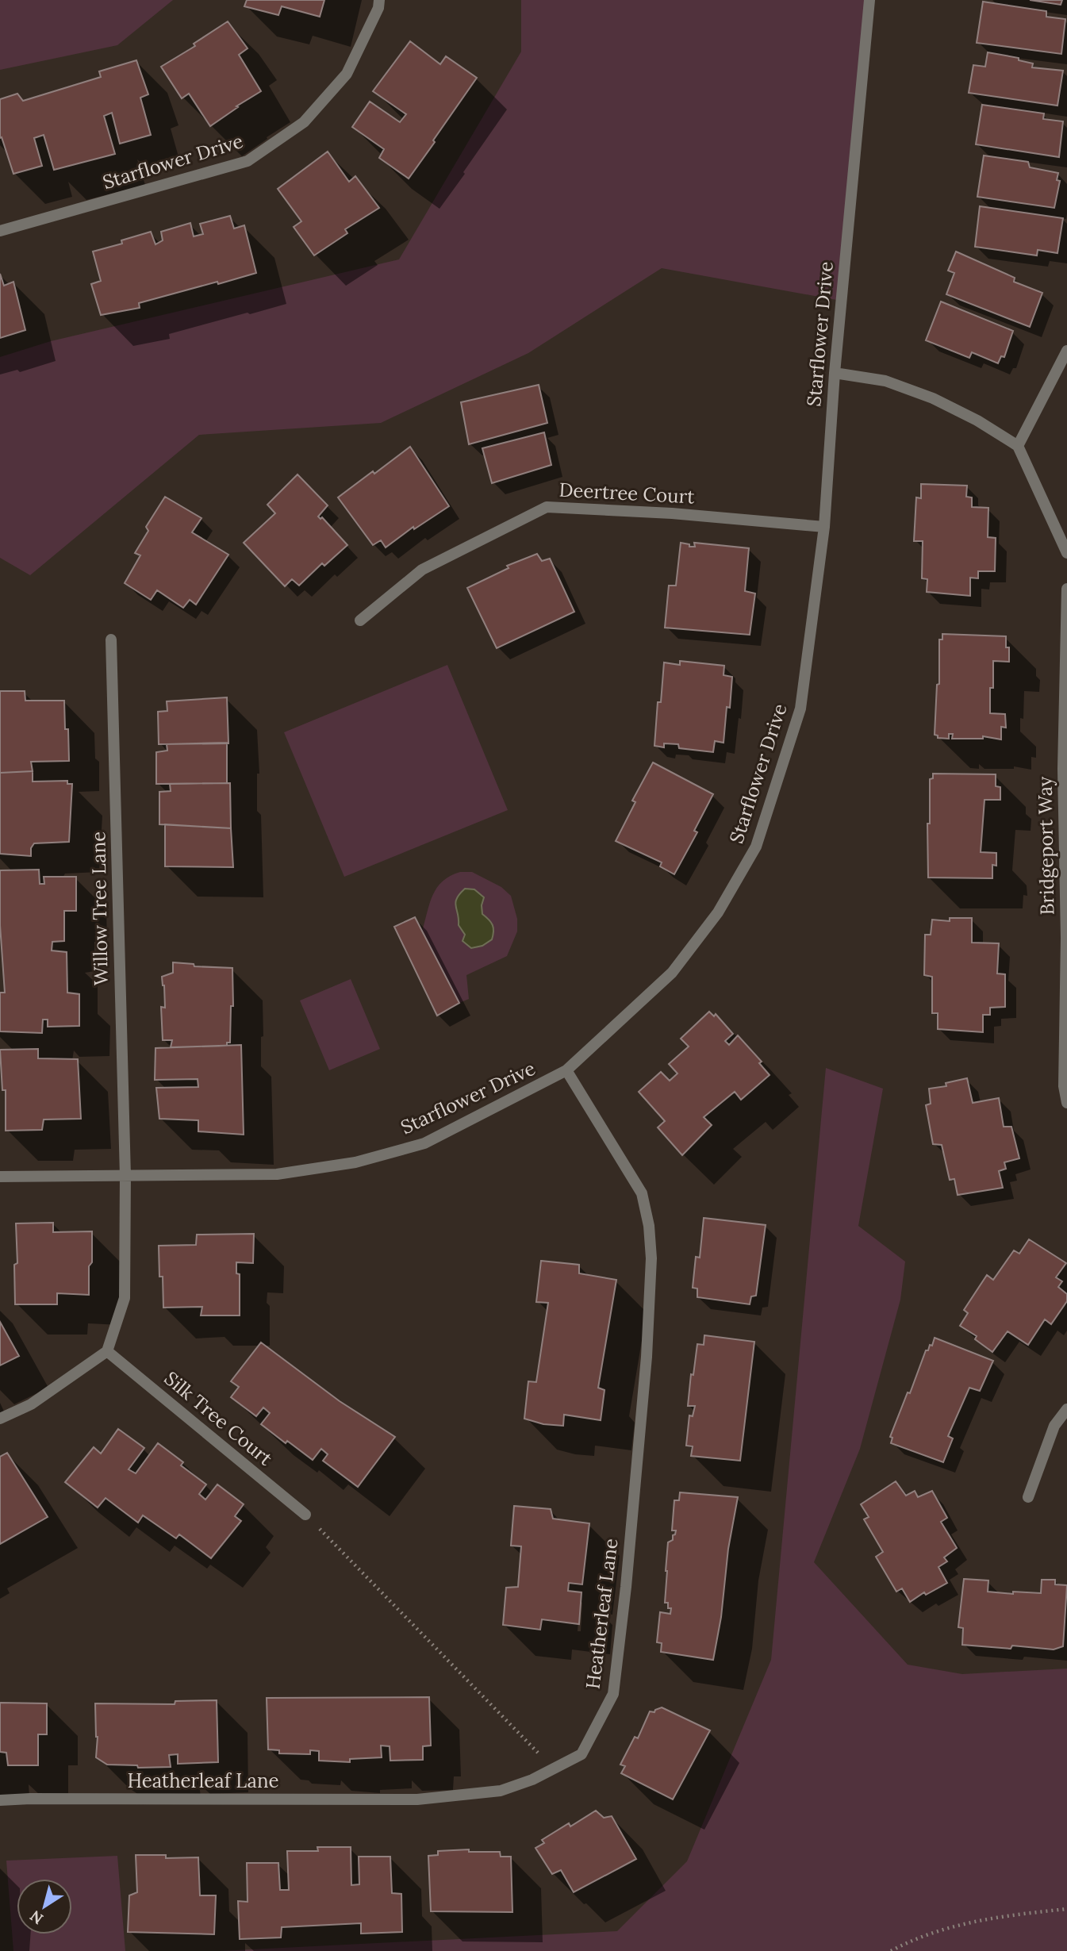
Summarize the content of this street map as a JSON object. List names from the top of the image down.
{
  "streets": {
    "street": [
      "Starflower Drive",
      "Deertree Court",
      "Bridgeport Way",
      "Willow Tree Lane",
      "Silk Tree Court",
      "Heatherleaf Lane"
    ]
  },
  "crossings": [
    ["Starflower Drive", "Deertree Court"],
    ["Starflower Drive", "Willow Tree Lane"],
    ["Starflower Drive", "Heatherleaf Lane"],
    ["Willow Tree Lane", "Silk Tree Court"]
  ],
  "north": "bottom left"
}
